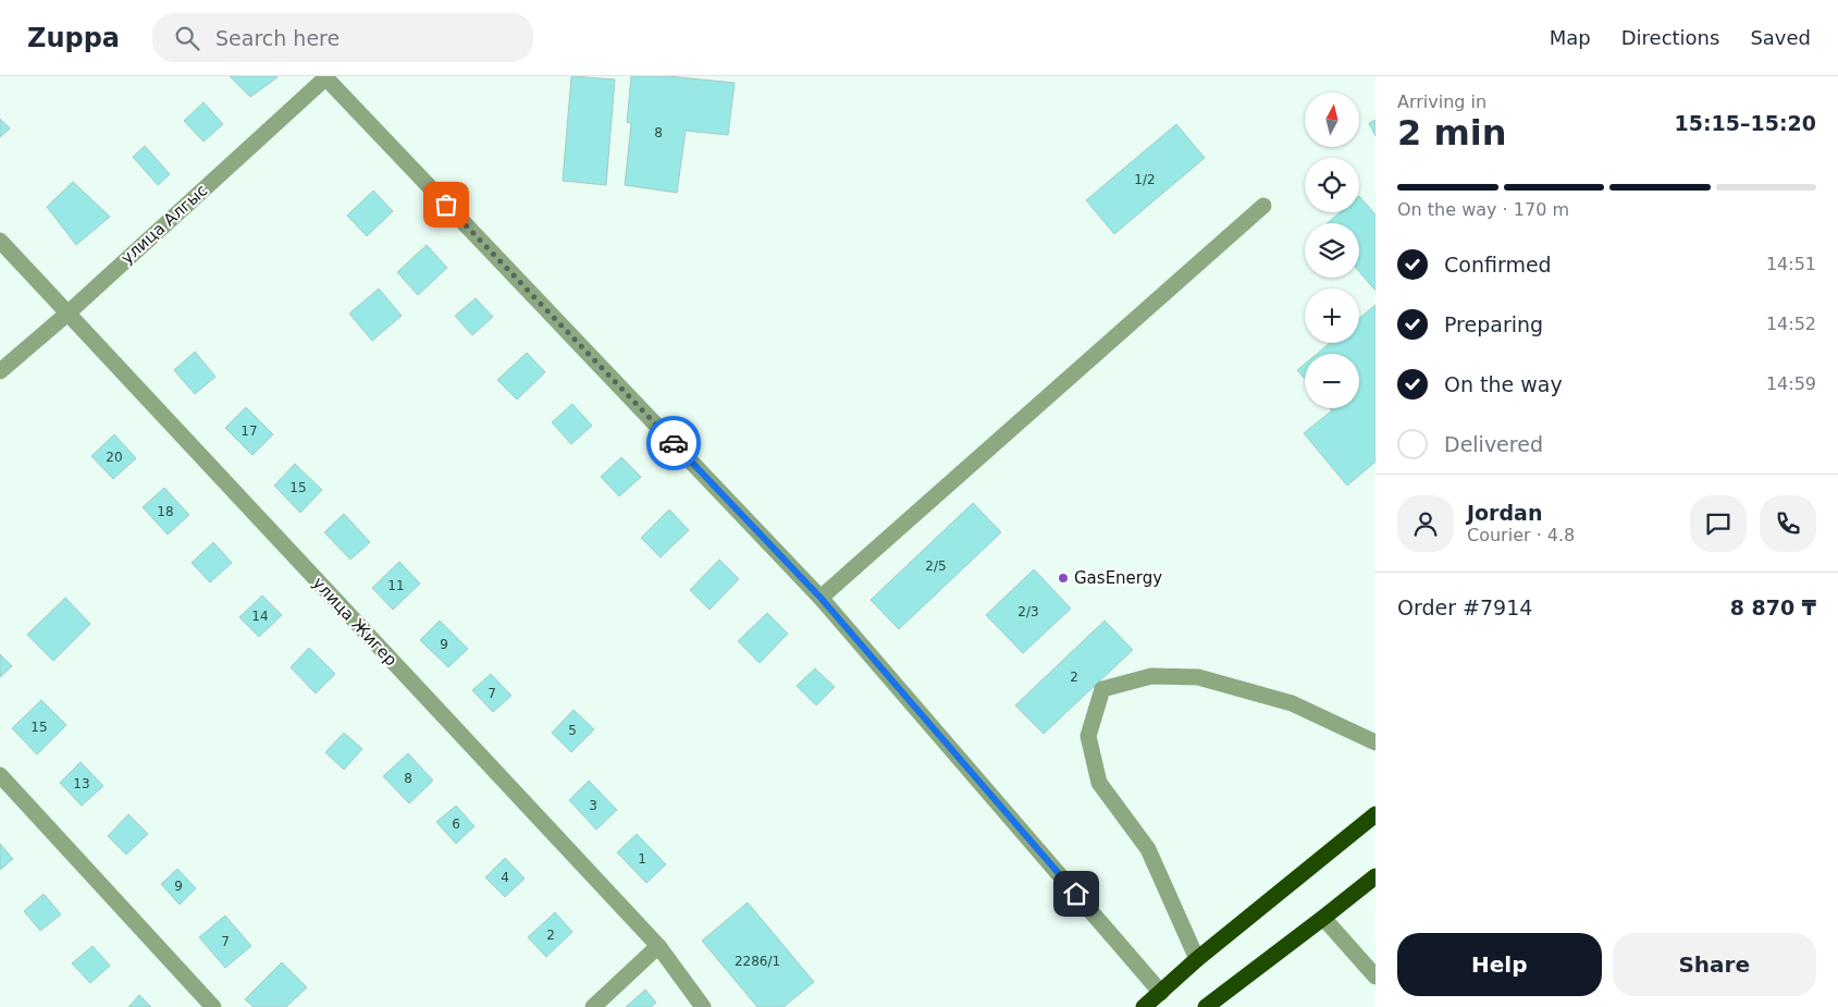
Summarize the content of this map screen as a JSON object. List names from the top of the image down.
{
  "streets": {
    "street": ["улица Алгыс", "улица Жигер"]
  },
  "crossings": [
    ["улица Алгыс", "улица Жигер"]
  ],
  "places": ["GasEnergy"],
  "house_numbers": [
    "8",
    "1/2",
    "17",
    "20",
    "15",
    "18",
    "2/5",
    "11",
    "2/3",
    "14",
    "9",
    "2",
    "7",
    "15",
    "5",
    "8",
    "13",
    "3",
    "6",
    "1",
    "4",
    "9",
    "2",
    "7",
    "2286/1"
  ],
  "north": "top",
  "page": {
    "header": "Zuppa",
    "search": "Search here",
    "nav": ["Map", "Directions", "Saved"],
    "heading": ["2 min", "Arriving in", "15:15–15:20"],
    "panel": [
      "Jordan",
      "Courier · 4.8",
      "Order #7914",
      "8 870 ₸"
    ],
    "map_buttons": ["+", "−"],
    "bar": "On the way · 170 m",
    "list": [
      ["Confirmed", "14:51"],
      ["Preparing", "14:52"],
      ["On the way", "14:59"],
      "Delivered"
    ],
    "buttons": ["Help", "Share"]
  }
}
